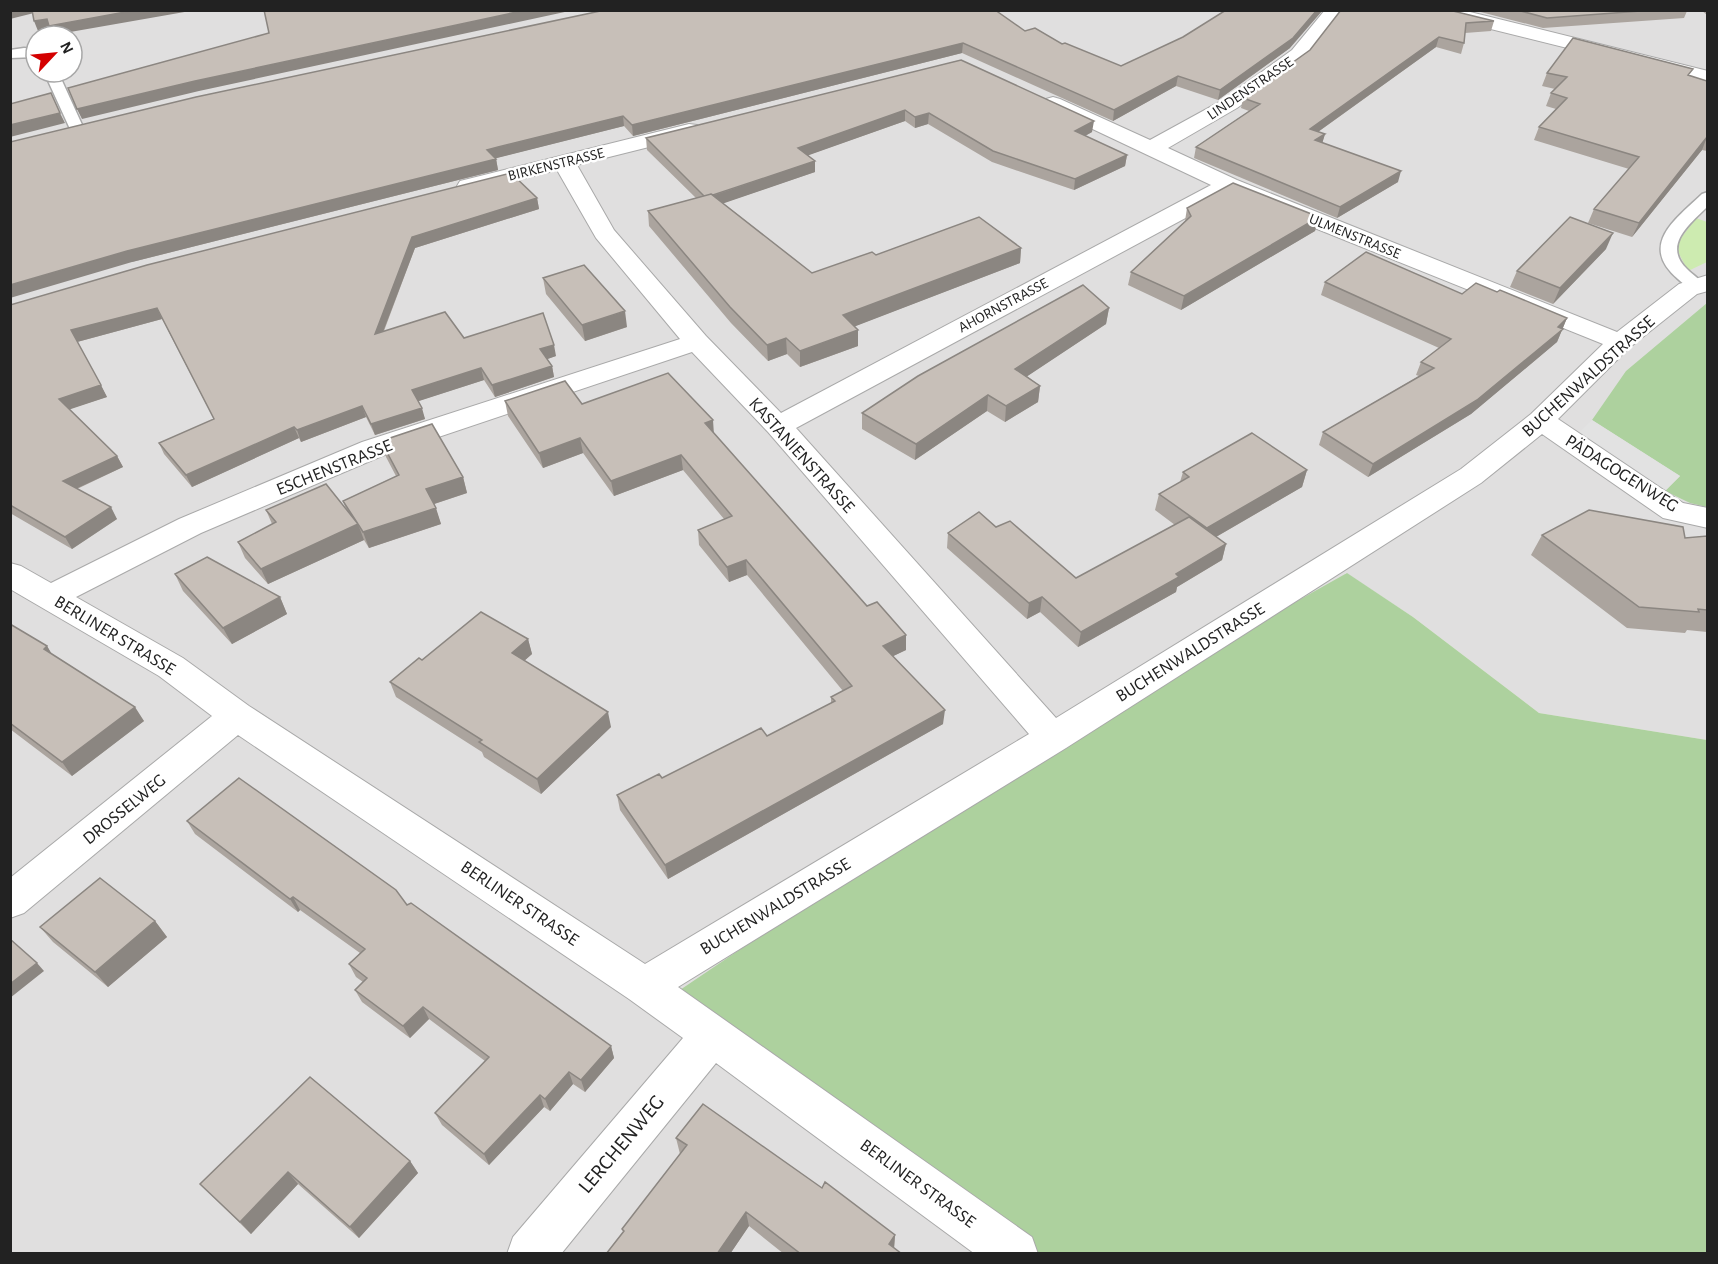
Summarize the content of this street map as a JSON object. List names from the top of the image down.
{
  "streets": {
    "street": [
      "LINDENSTRASSE",
      "BIRKENSTRASSE",
      "ULMENSTRASSE",
      "AHORNSTRASSE",
      "BUCHENWALDSTRASSE",
      "KASTANIENSTRASSE",
      "ESCHENSTRASSE",
      "PÄDAGOGENWEG",
      "BERLINER STRASSE",
      "DROSSELWEG",
      "LERCHENWEG"
    ]
  },
  "crossings": [
    ["LINDENSTRASSE", "ULMENSTRASSE"],
    ["BIRKENSTRASSE", "KASTANIENSTRASSE"],
    ["ULMENSTRASSE", "AHORNSTRASSE"],
    ["ULMENSTRASSE", "BUCHENWALDSTRASSE"],
    ["AHORNSTRASSE", "KASTANIENSTRASSE"],
    ["BUCHENWALDSTRASSE", "KASTANIENSTRASSE"],
    ["BUCHENWALDSTRASSE", "PÄDAGOGENWEG"],
    ["BUCHENWALDSTRASSE", "BERLINER STRASSE"],
    ["KASTANIENSTRASSE", "ESCHENSTRASSE"],
    ["ESCHENSTRASSE", "BERLINER STRASSE"],
    ["BERLINER STRASSE", "DROSSELWEG"],
    ["BERLINER STRASSE", "LERCHENWEG"]
  ],
  "north": "top right"
}
